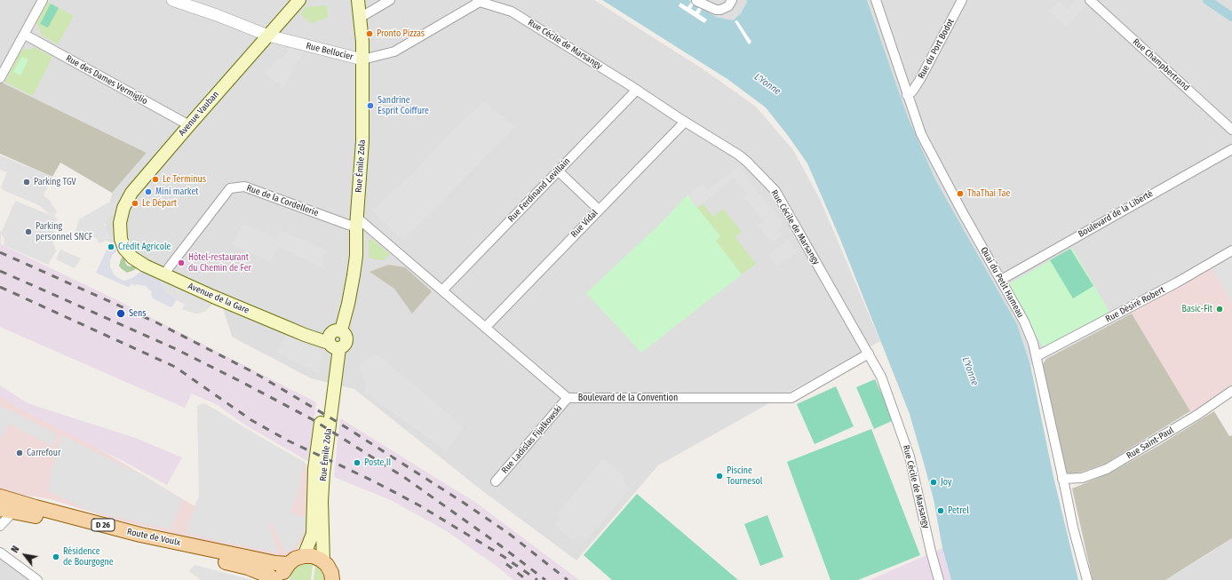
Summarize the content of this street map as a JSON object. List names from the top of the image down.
{
  "streets": {
    "main road": [
      "Avenue Vauban",
      "Rue Émile Zola",
      "Avenue de la Gare",
      "D 26",
      "Route de Voulx"
    ],
    "street": [
      "Rue Cécile de Marsangy",
      "Rue du Port Bodot",
      "Rue Bellocier",
      "Rue Champbertrand",
      "Rue des Dames Vermiglio",
      "Rue Ferdinand Levillain",
      "Rue de la Cordellerie",
      "Boulevard de la Liberté",
      "Rue Vidal",
      "Quai du Petit Hameau",
      "Rue Désiré Robert",
      "Boulevard de la Convention",
      "Rue Ladislas Fijalkowski",
      "Rue Saint-Paul"
    ]
  },
  "crossings": [
    ["Rue Cécile de Marsangy", "Rue Bellocier"],
    ["Rue Cécile de Marsangy", "Rue Ferdinand Levillain"],
    ["Rue Cécile de Marsangy", "Rue Vidal"],
    ["Rue Cécile de Marsangy", "Boulevard de la Convention"],
    ["Rue du Port Bodot", "Quai du Petit Hameau"],
    ["Rue Bellocier", "Avenue Vauban"],
    ["Rue Bellocier", "Rue Émile Zola"],
    ["Rue des Dames Vermiglio", "Avenue Vauban"],
    ["Avenue Vauban", "Avenue de la Gare"],
    ["Rue Émile Zola", "Rue de la Cordellerie"],
    ["Rue Émile Zola", "Avenue de la Gare"],
    ["Rue Émile Zola", "Boulevard de la Convention"],
    ["Rue Ferdinand Levillain", "Boulevard de la Convention"],
    ["Rue de la Cordellerie", "Avenue de la Gare"],
    ["Rue de la Cordellerie", "Boulevard de la Convention"],
    ["Boulevard de la Liberté", "Quai du Petit Hameau"],
    ["Rue Vidal", "Boulevard de la Convention"],
    ["Quai du Petit Hameau", "Rue Désiré Robert"],
    ["Quai du Petit Hameau", "Rue Saint-Paul"],
    ["Boulevard de la Convention", "Rue Ladislas Fijalkowski"]
  ],
  "water": ["L'Yonne"],
  "places": [
    "Pronto Pizzas",
    "Sandrine Esprit Coiffure",
    "Le Terminus",
    "Parking TGV",
    "Mini market",
    "ThaThai Tae",
    "Le Départ",
    "Parking personnel SNCF",
    "Crédit Agricole",
    "Hôtel-restaurant du Chemin de Fer",
    "Basic-Fit",
    "Sens",
    "Carrefour",
    "Poste II",
    "Piscine Tournesol",
    "Joy",
    "Petrel",
    "Résidence de Bourgogne"
  ],
  "north": "top left"
}
